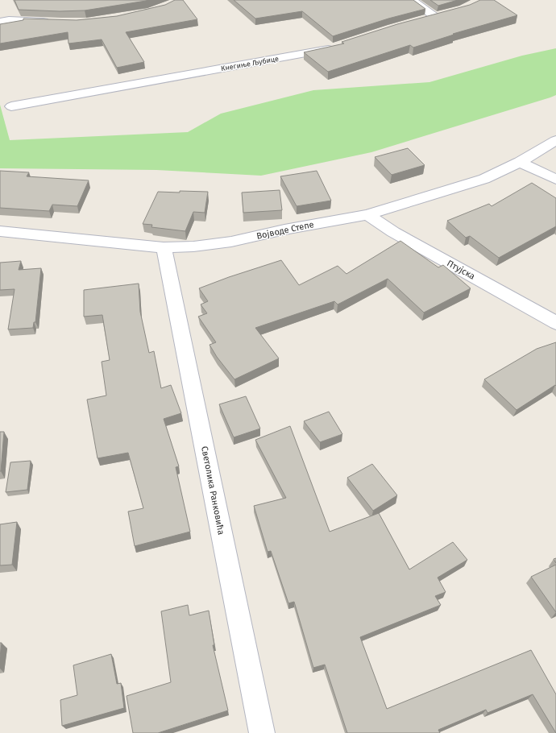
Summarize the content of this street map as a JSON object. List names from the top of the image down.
{
  "streets": {
    "street": [
      "Кнегиње Љубице",
      "Војводе Степе",
      "Птујска",
      "Светолика Ранковића"
    ]
  },
  "crossings": [
    ["Војводе Степе", "Птујска"],
    ["Војводе Степе", "Светолика Ранковића"]
  ]
}
